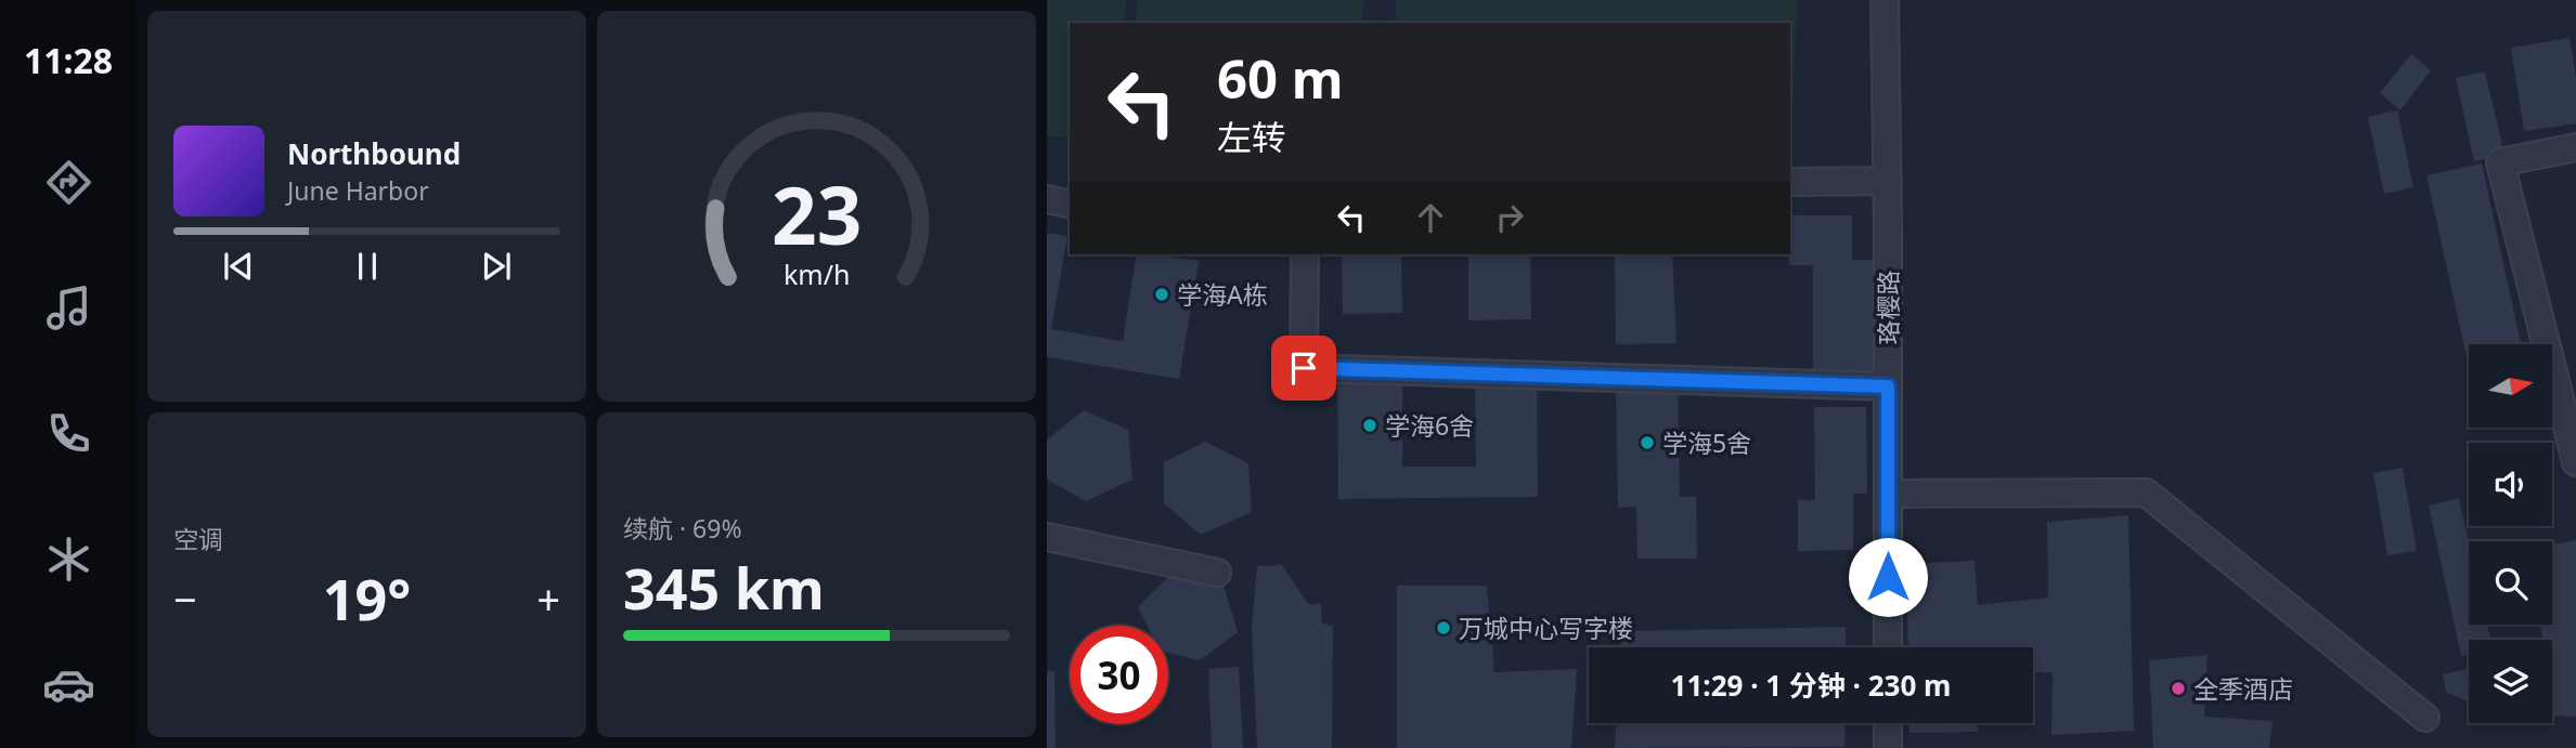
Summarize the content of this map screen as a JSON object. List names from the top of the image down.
{
  "streets": {
    "street": ["珞樱路"]
  },
  "places": [
    "学海A栋",
    "学海6舍",
    "学海5舍",
    "万城中心写字楼",
    "全季酒店"
  ],
  "north": "right",
  "page": {
    "tabs": "11:28",
    "turn": ["60 m", "左转"],
    "song": ["Northbound", "June Harbor"],
    "tile": [
      "空调",
      ["续航 · 69%", "345 km"]
    ],
    "heat": ["−", "19°", "+"],
    "limit": "30",
    "trip": "11:29 · 1 分钟 · 230 m",
    "gauge": ["23", "km/h"]
  }
}
